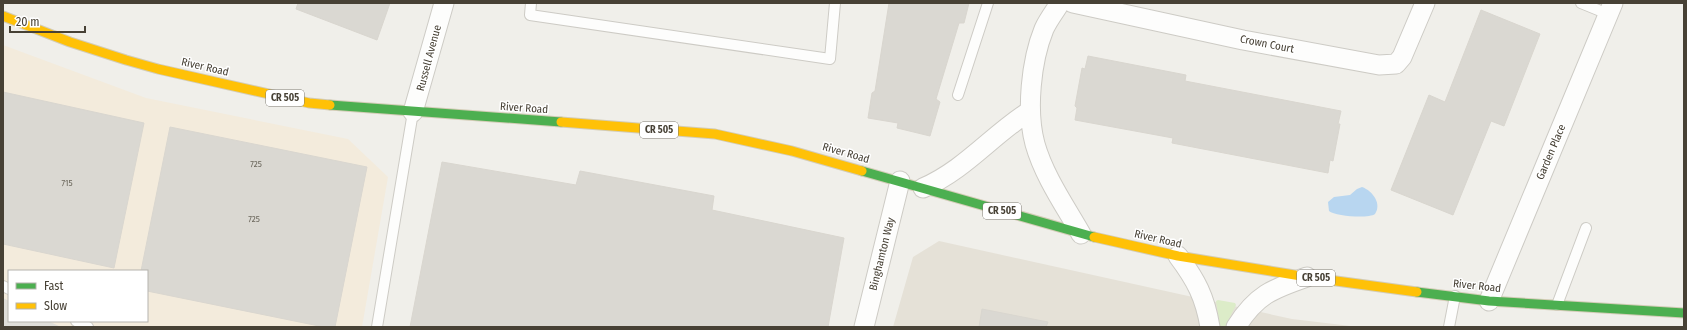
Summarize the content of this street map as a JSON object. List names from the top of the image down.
{
  "streets": {
    "main road": ["River Road", "CR 505"],
    "street": [
      "Crown Court",
      "Russell Avenue",
      "Garden Place",
      "Binghamton Way"
    ]
  },
  "crossings": [
    ["Russell Avenue", "River Road"],
    ["River Road", "Garden Place"],
    ["River Road", "Binghamton Way"]
  ],
  "house_numbers": ["725", "715", "725"],
  "legend": ["Fast", "Slow"],
  "scale_bar": "20 m"
}
